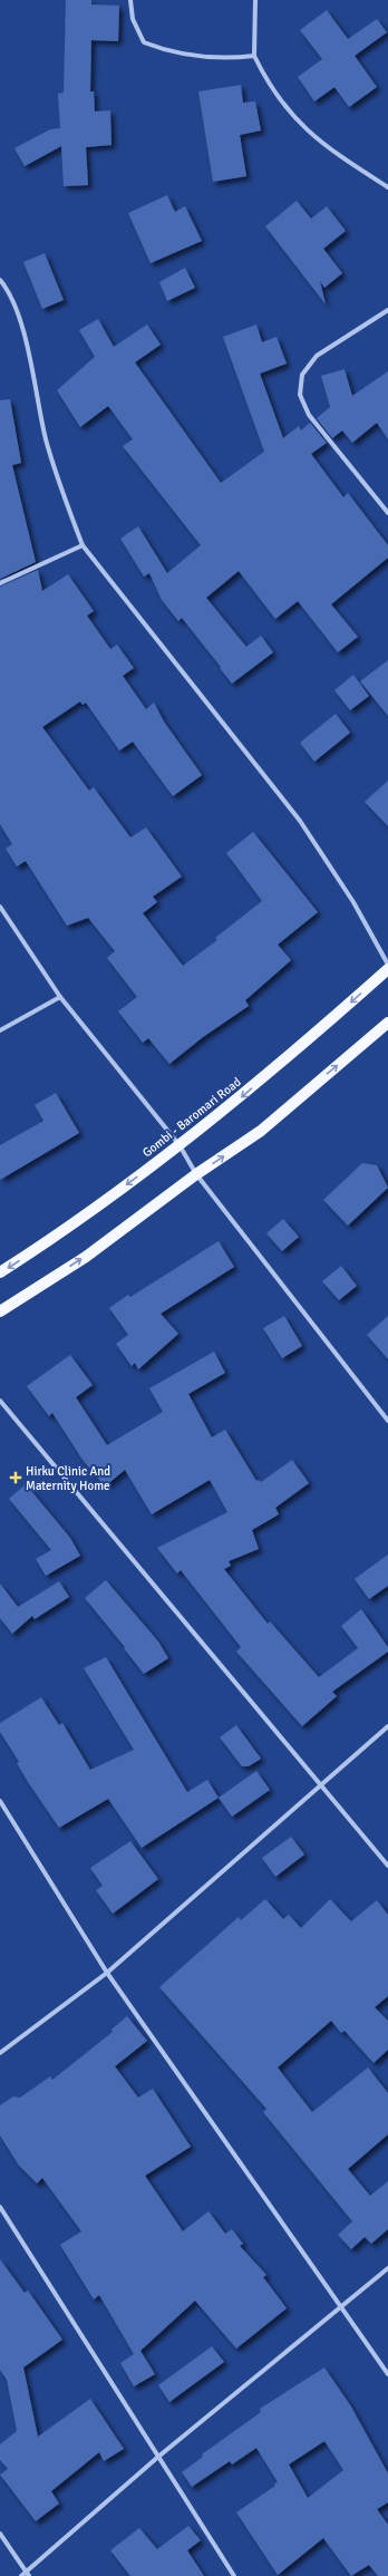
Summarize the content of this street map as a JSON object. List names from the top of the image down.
{
  "streets": {
    "main road": ["Gombi - Baromari Road"]
  },
  "places": {
    "health": ["Hirku Clinic And Maternity Home"]
  }
}
